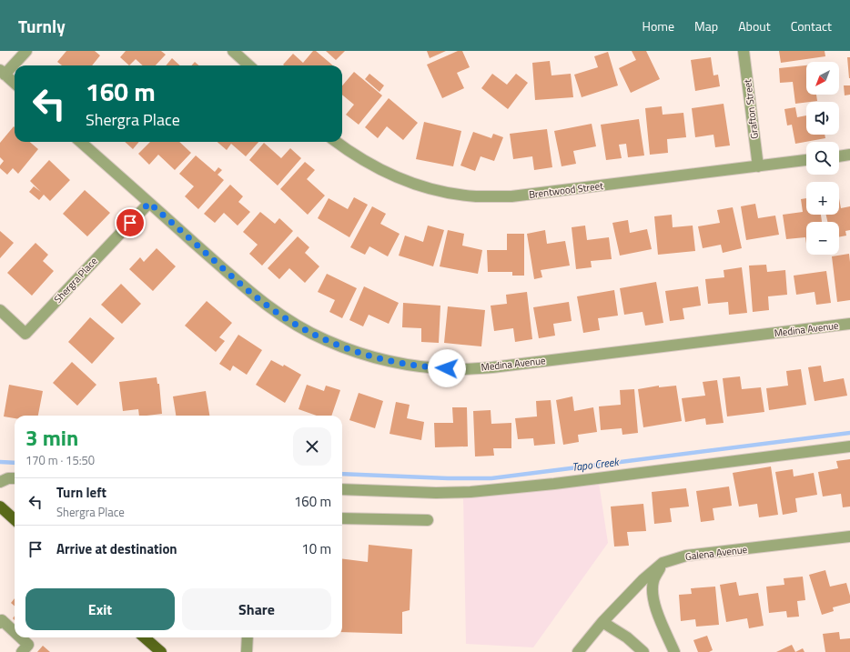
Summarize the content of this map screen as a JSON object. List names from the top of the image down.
{
  "streets": {
    "street": [
      "Grafton Street",
      "Brentwood Street",
      "Shergra Place",
      "Medina Avenue",
      "Galena Avenue"
    ]
  },
  "crossings": [
    ["Grafton Street", "Brentwood Street"],
    ["Shergra Place", "Medina Avenue"]
  ],
  "water": ["Tapo Creek"],
  "north": "bottom left",
  "page": {
    "header": "Turnly",
    "nav": [
      "Home",
      "Map",
      "About",
      "Contact"
    ],
    "map_buttons": ["+", "−"],
    "turn": ["160 m", "Shergra Place"],
    "heading": ["3 min", "170 m · 15:50"],
    "list": [
      {
        "name": "Turn left",
        "note": "Shergra Place",
        "value": "160 m"
      },
      {
        "name": "Arrive at destination",
        "value": "10 m"
      }
    ],
    "buttons": ["Exit", "Share"]
  }
}
